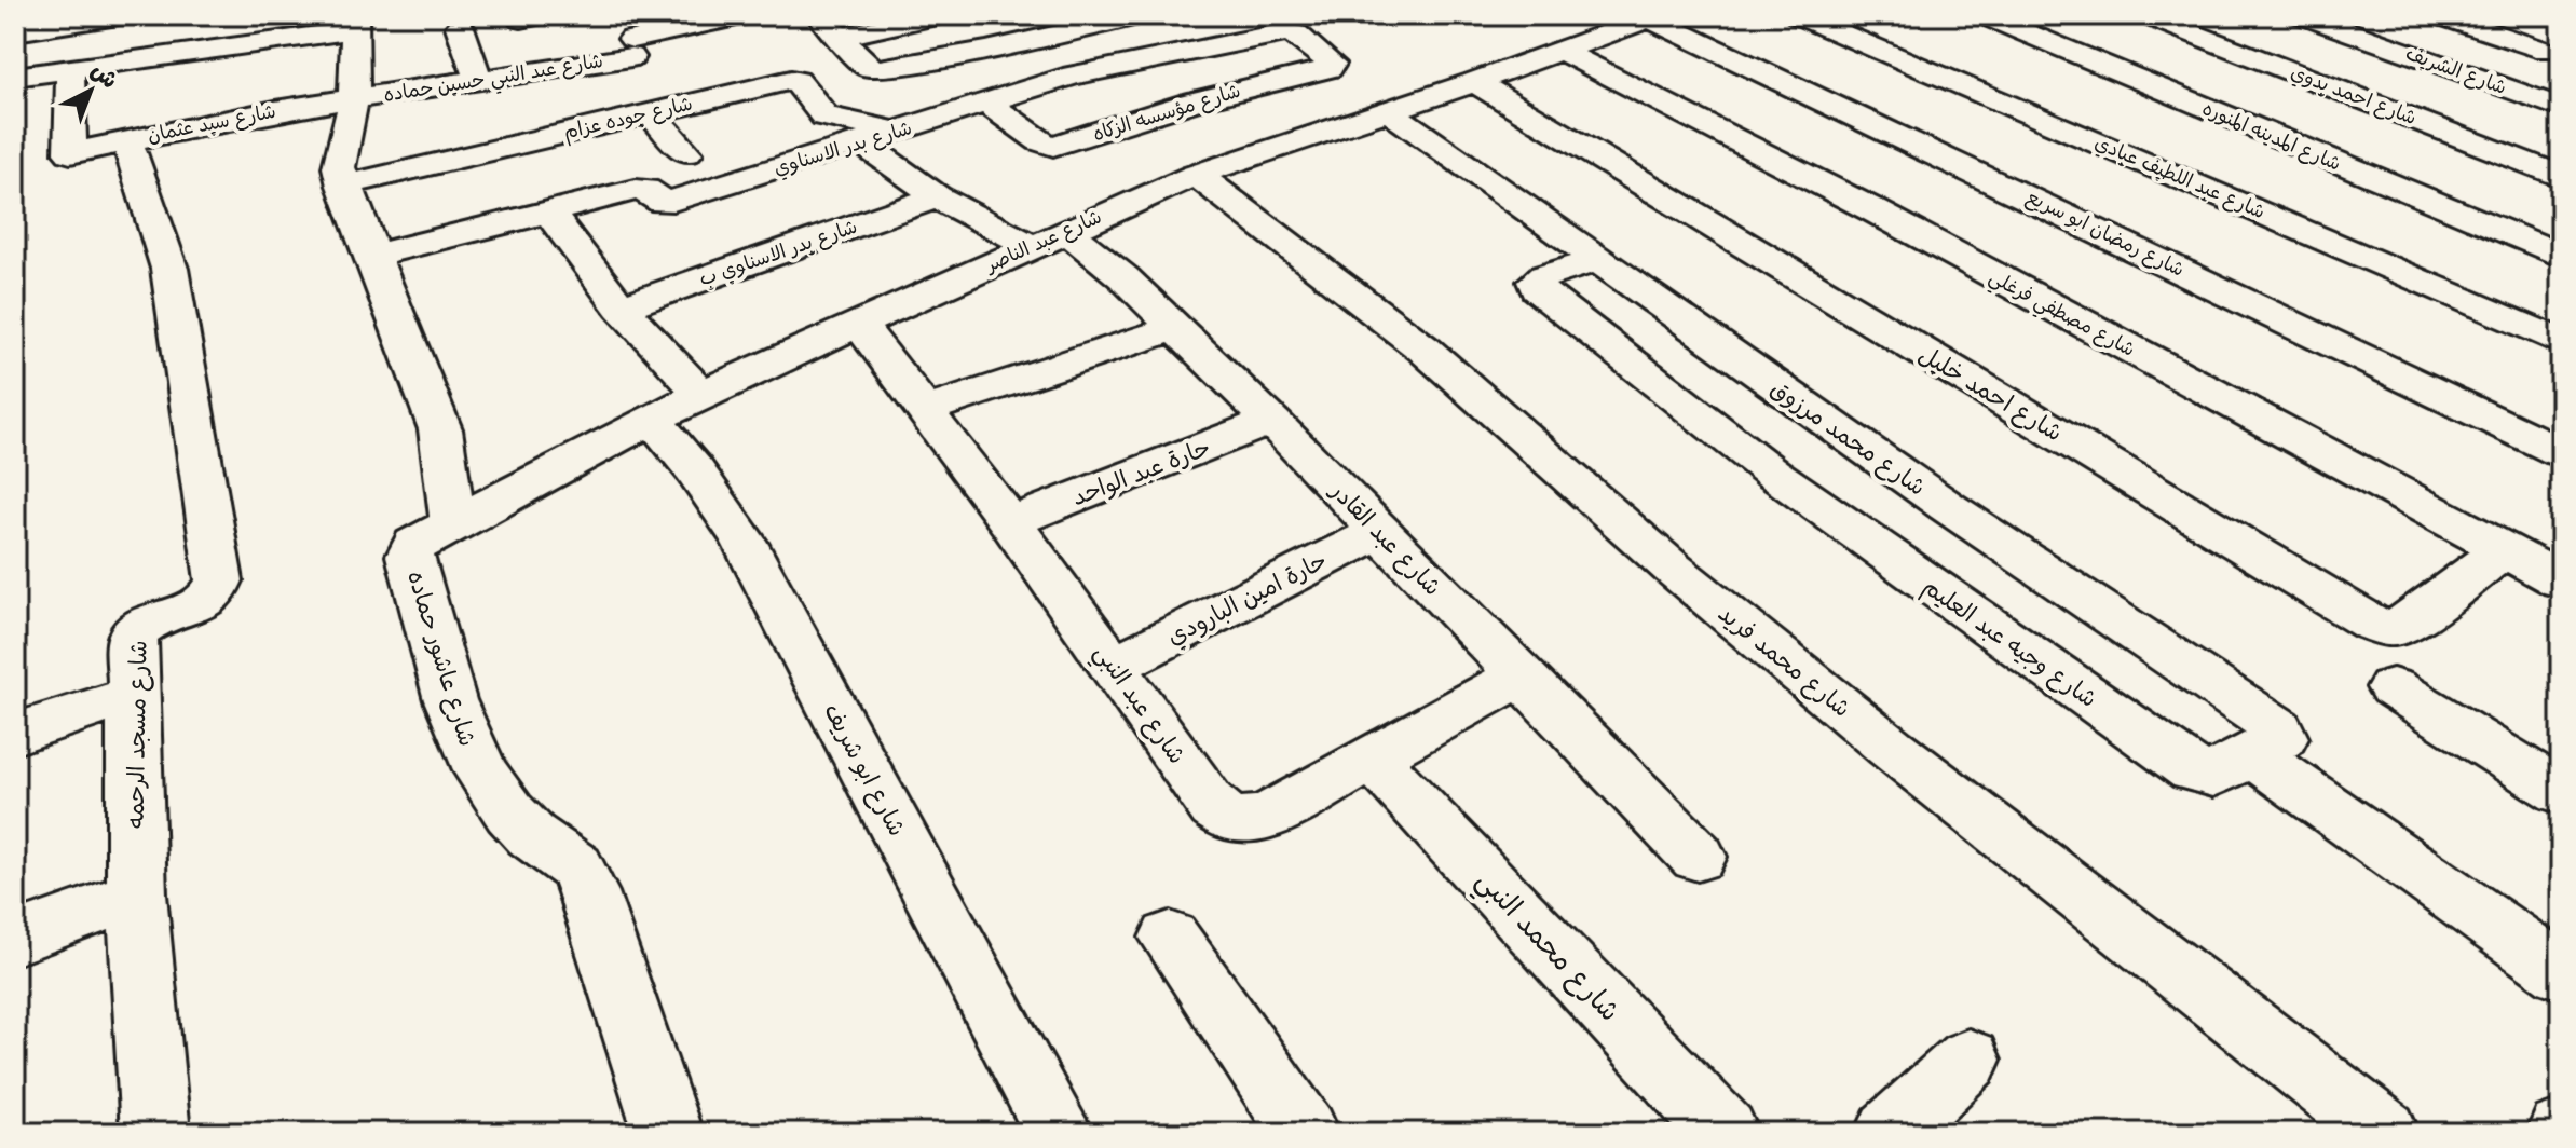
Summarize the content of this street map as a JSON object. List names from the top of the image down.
{
  "streets": {
    "street": [
      "شارع الشريف",
      "شارع عبد النبي حسين حماده",
      "شارع احمد بدوي",
      "شارع مؤسسه الزكاه",
      "شارع جوده عزام",
      "شارع سيد عثمان",
      "شارع المدينه المنوره",
      "شارع بدر الاسناوي",
      "شارع عبد اللطيف عبادي",
      "شارع رمضان ابو سريع",
      "شارع عبد الناصر",
      "شارع بدر الاسناوي ب",
      "شارع مصطفي فرغلي",
      "شارع احمد خليل",
      "شارع محمد مرزوق",
      "حارة عبد الواحد",
      "شارع عبد القادر",
      "حارة امين البارودي",
      "شارع وجيه عبد العليم",
      "شارع عاشور حماده",
      "شارع محمد فريد",
      "شارع عبد النبي",
      "شارع مسجد الرحمه",
      "شارع ابو شريف",
      "شارع محمد النبي"
    ]
  },
  "crossings": [
    ["شارع عبد النبي حسين حماده", "شارع سيد عثمان"],
    ["شارع مؤسسه الزكاه", "شارع بدر الاسناوي"],
    ["شارع جوده عزام", "شارع بدر الاسناوي"],
    ["شارع سيد عثمان", "شارع مسجد الرحمه"],
    ["شارع بدر الاسناوي", "شارع عبد القادر"],
    ["شارع رمضان ابو سريع", "شارع عبد الناصر"],
    ["شارع عبد الناصر", "شارع مصطفي فرغلي"],
    ["شارع عبد الناصر", "شارع احمد خليل"],
    ["شارع عبد الناصر", "شارع محمد مرزوق"],
    ["شارع عبد الناصر", "شارع عبد القادر"],
    ["شارع عبد الناصر", "شارع عاشور حماده"],
    ["شارع عبد الناصر", "شارع محمد فريد"],
    ["شارع عبد الناصر", "شارع عبد النبي"],
    ["شارع عبد الناصر", "شارع ابو شريف"],
    ["شارع بدر الاسناوي ب", "شارع عبد القادر"],
    ["شارع مصطفي فرغلي", "شارع احمد خليل"],
    ["شارع محمد مرزوق", "شارع وجيه عبد العليم"],
    ["حارة عبد الواحد", "شارع عبد القادر"],
    ["حارة عبد الواحد", "شارع عبد النبي"],
    ["شارع عبد القادر", "حارة امين البارودي"],
    ["شارع عبد القادر", "شارع عبد النبي"],
    ["حارة امين البارودي", "شارع عبد النبي"],
    ["شارع عبد النبي", "شارع محمد النبي"]
  ],
  "north": "top right"
}
